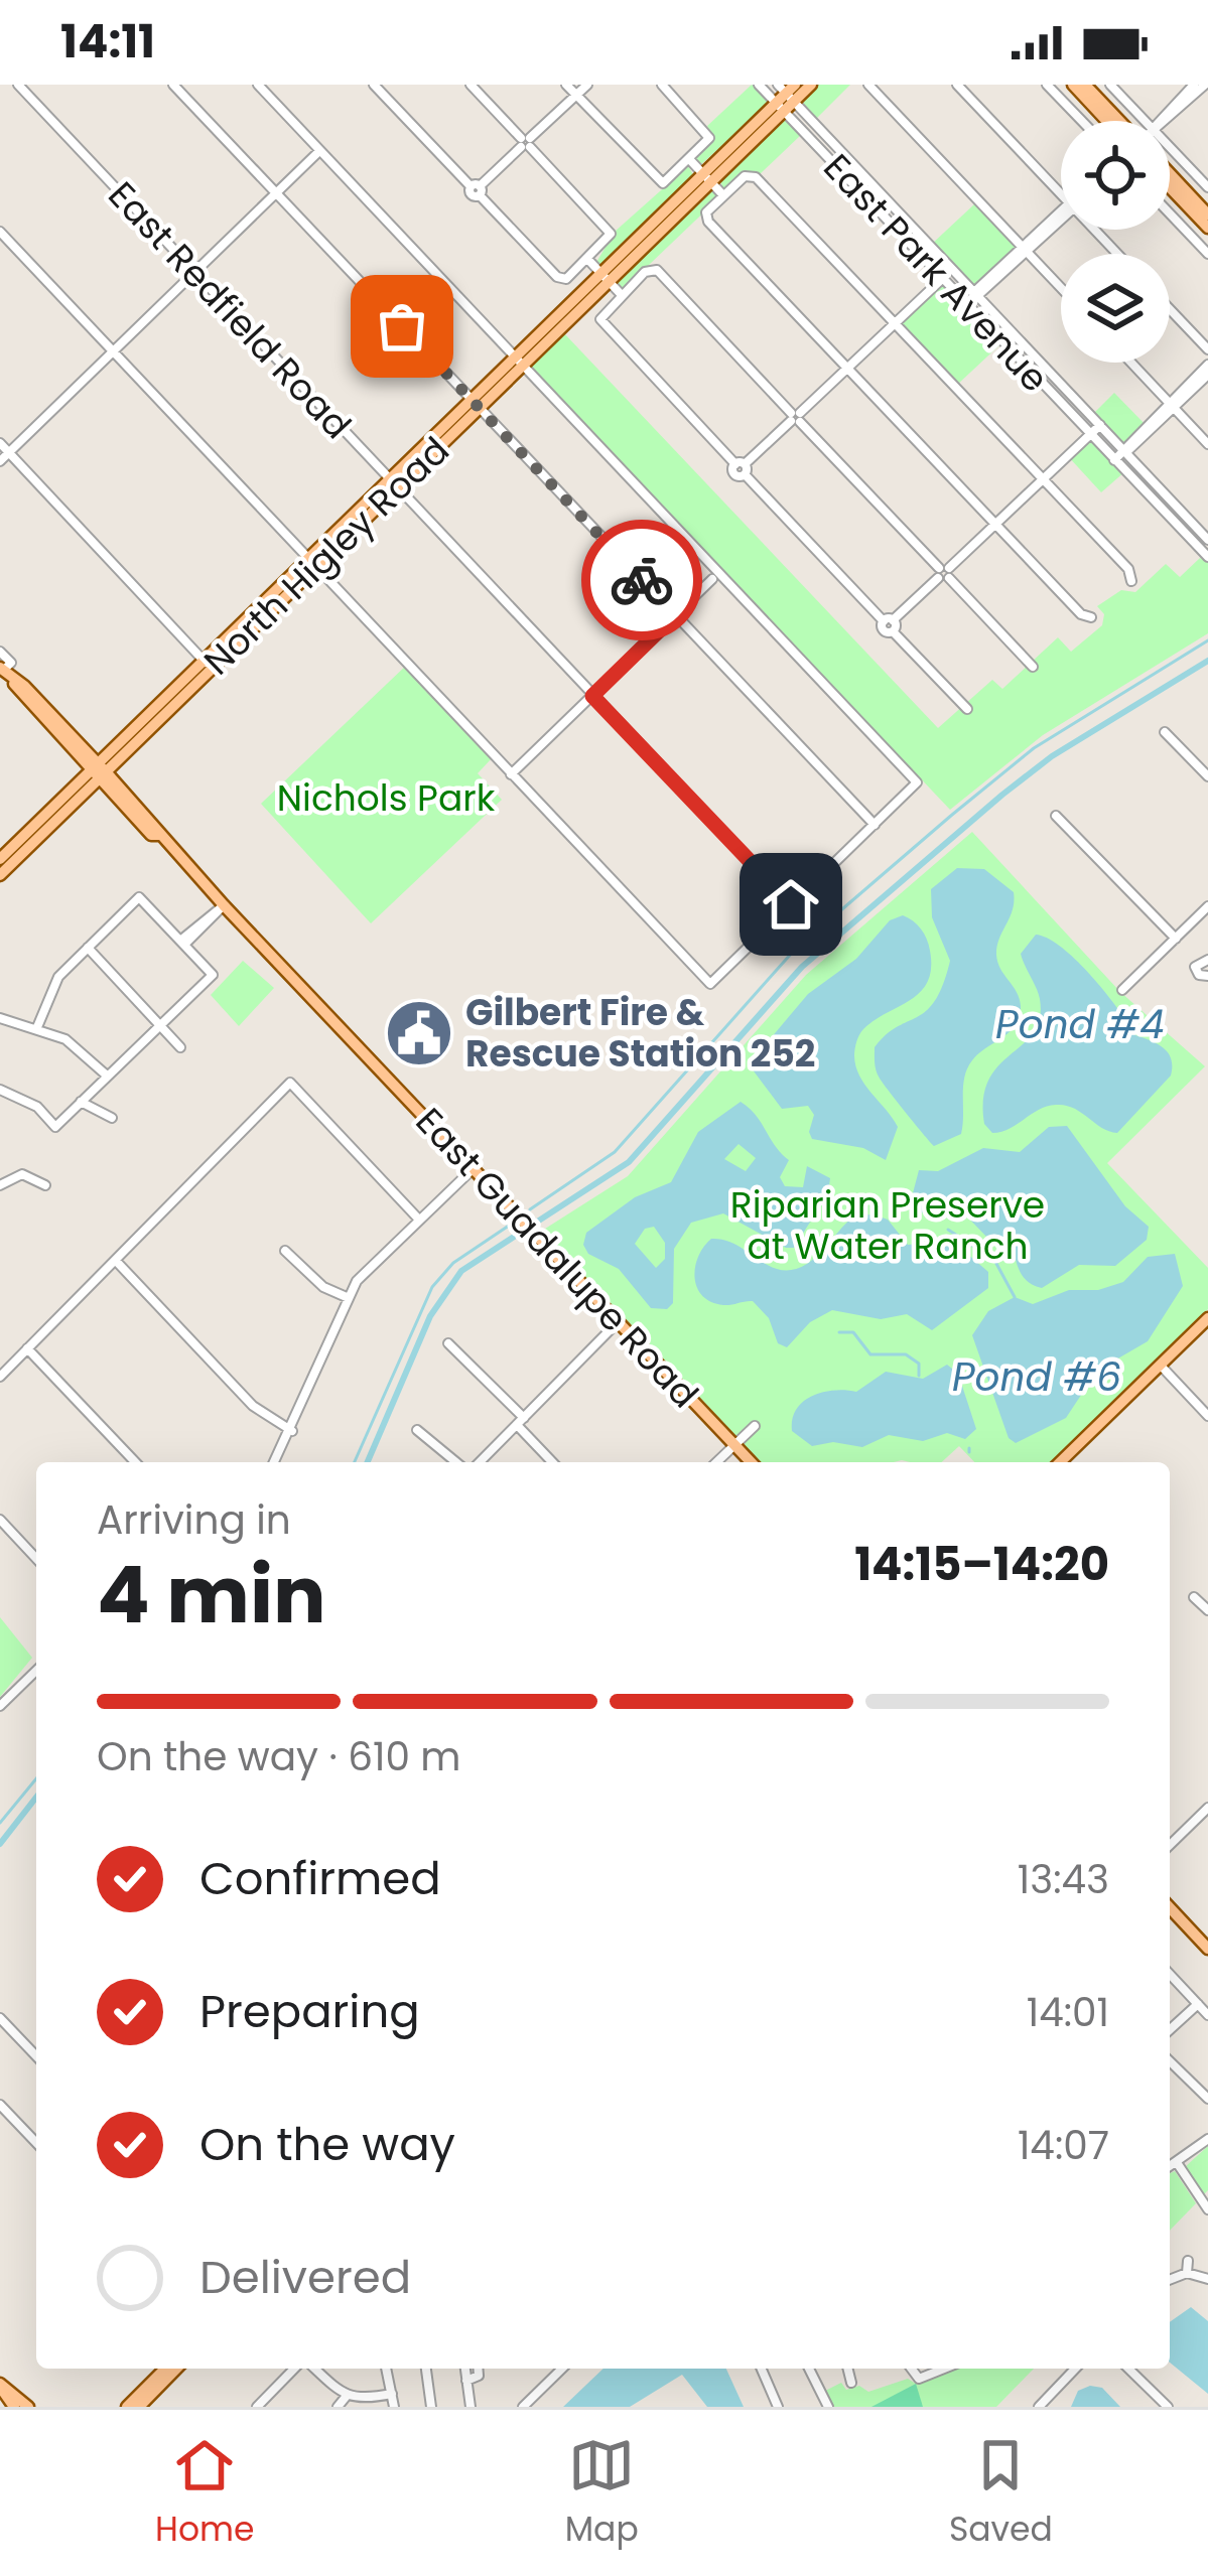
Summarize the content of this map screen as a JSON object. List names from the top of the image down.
{
  "streets": {
    "main road": ["North Higley Road", "East Guadalupe Road"],
    "street": ["East Park Avenue", "East Redfield Road"]
  },
  "crossings": [
    ["East Park Avenue", "North Higley Road"],
    ["East Redfield Road", "North Higley Road"],
    ["North Higley Road", "East Guadalupe Road"]
  ],
  "water": ["Pond #4", "Pond #6"],
  "parks": ["Nichols Park", "Riparian Preserve at Water Ranch"],
  "places": {
    "public building": ["Gilbert Fire & Rescue Station 252"]
  },
  "page": {
    "status": "14:11",
    "heading": ["4 min", "Arriving in", "14:15–14:20"],
    "bar": "On the way · 610 m",
    "list": [
      ["Confirmed", "13:43"],
      ["Preparing", "14:01"],
      ["On the way", "14:07"],
      "Delivered"
    ],
    "tabs": ["Home", "Map", "Saved"]
  }
}
